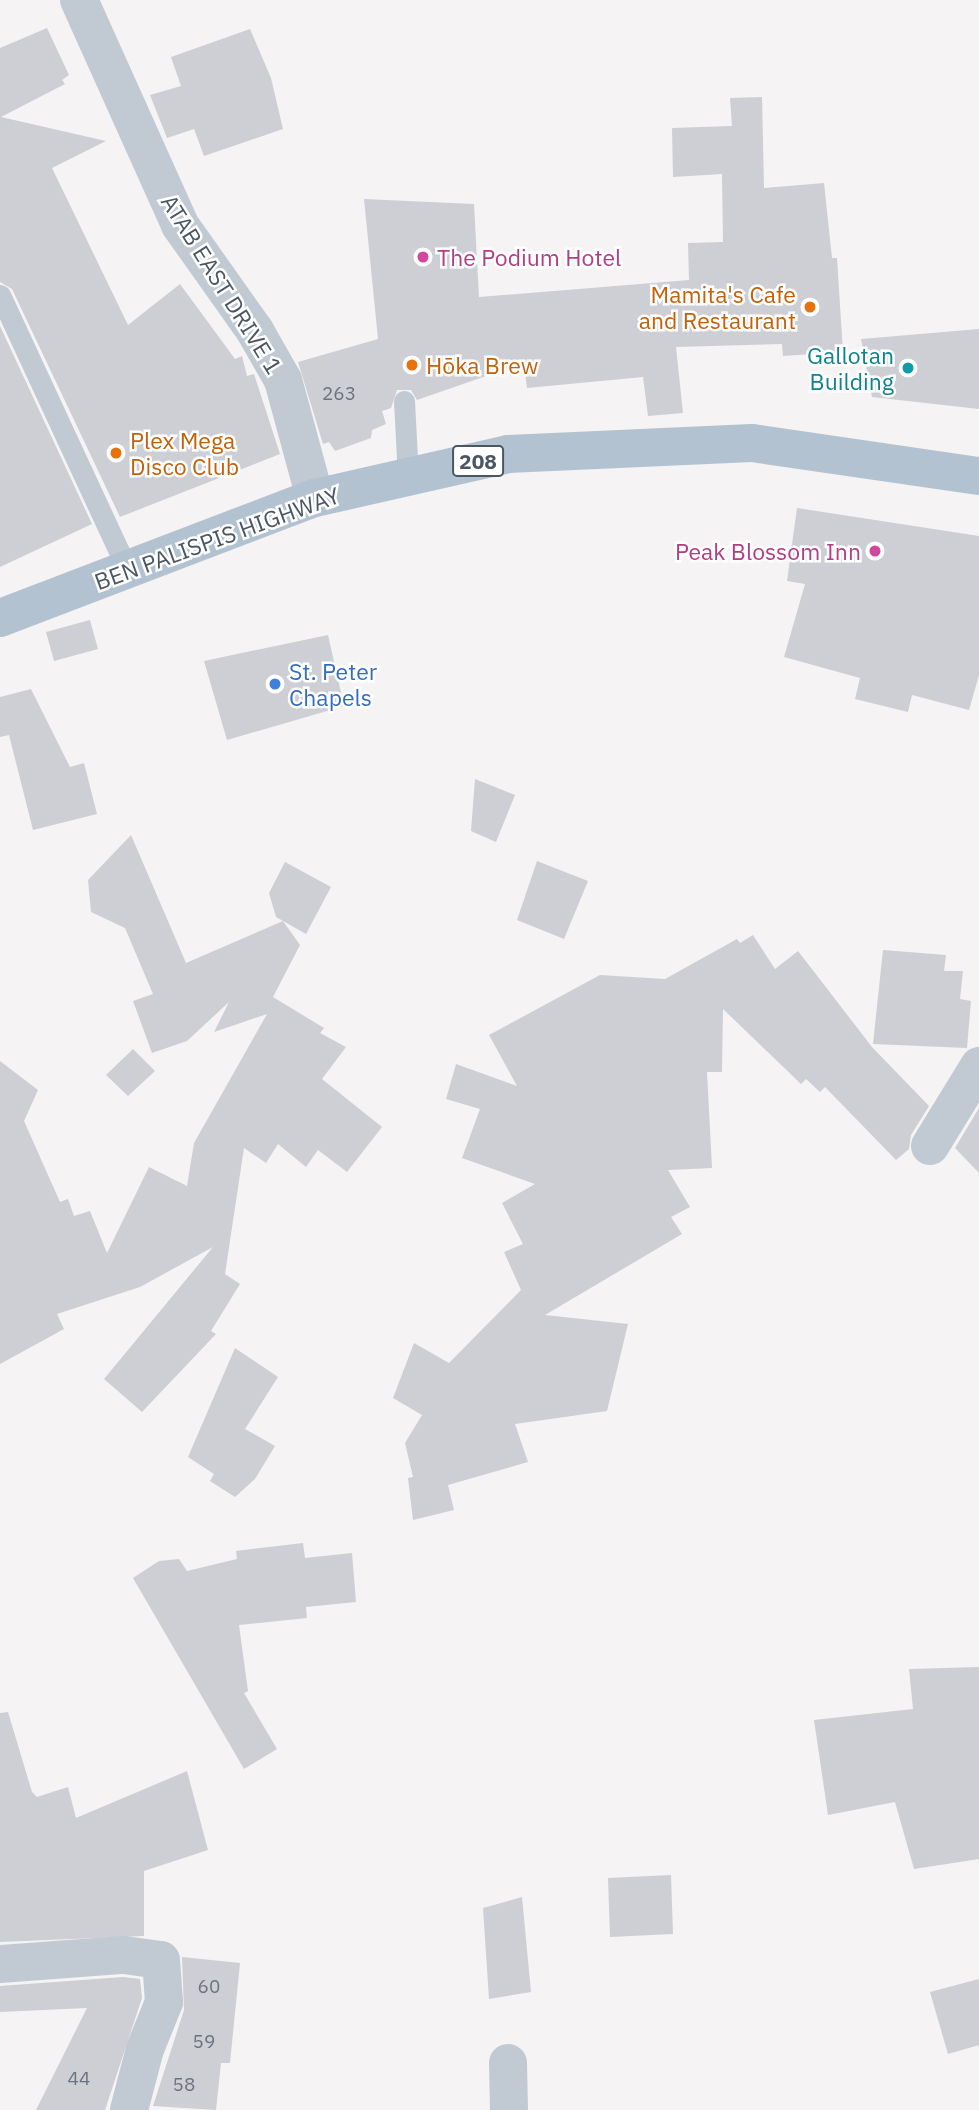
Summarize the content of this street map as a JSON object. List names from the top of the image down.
{
  "streets": {
    "main road": ["208", "BEN PALISPIS HIGHWAY"],
    "street": ["ATAB EAST DRIVE 1"]
  },
  "crossings": [
    ["ATAB EAST DRIVE 1", "BEN PALISPIS HIGHWAY"]
  ],
  "places": [
    "The Podium Hotel",
    "Mamita's Cafe and Restaurant",
    "Hōka Brew",
    "Gallotan Building",
    "Plex Mega Disco Club",
    "Peak Blossom Inn",
    "St. Peter Chapels"
  ],
  "house_numbers": [
    "263",
    "60",
    "59",
    "44",
    "58"
  ]
}
